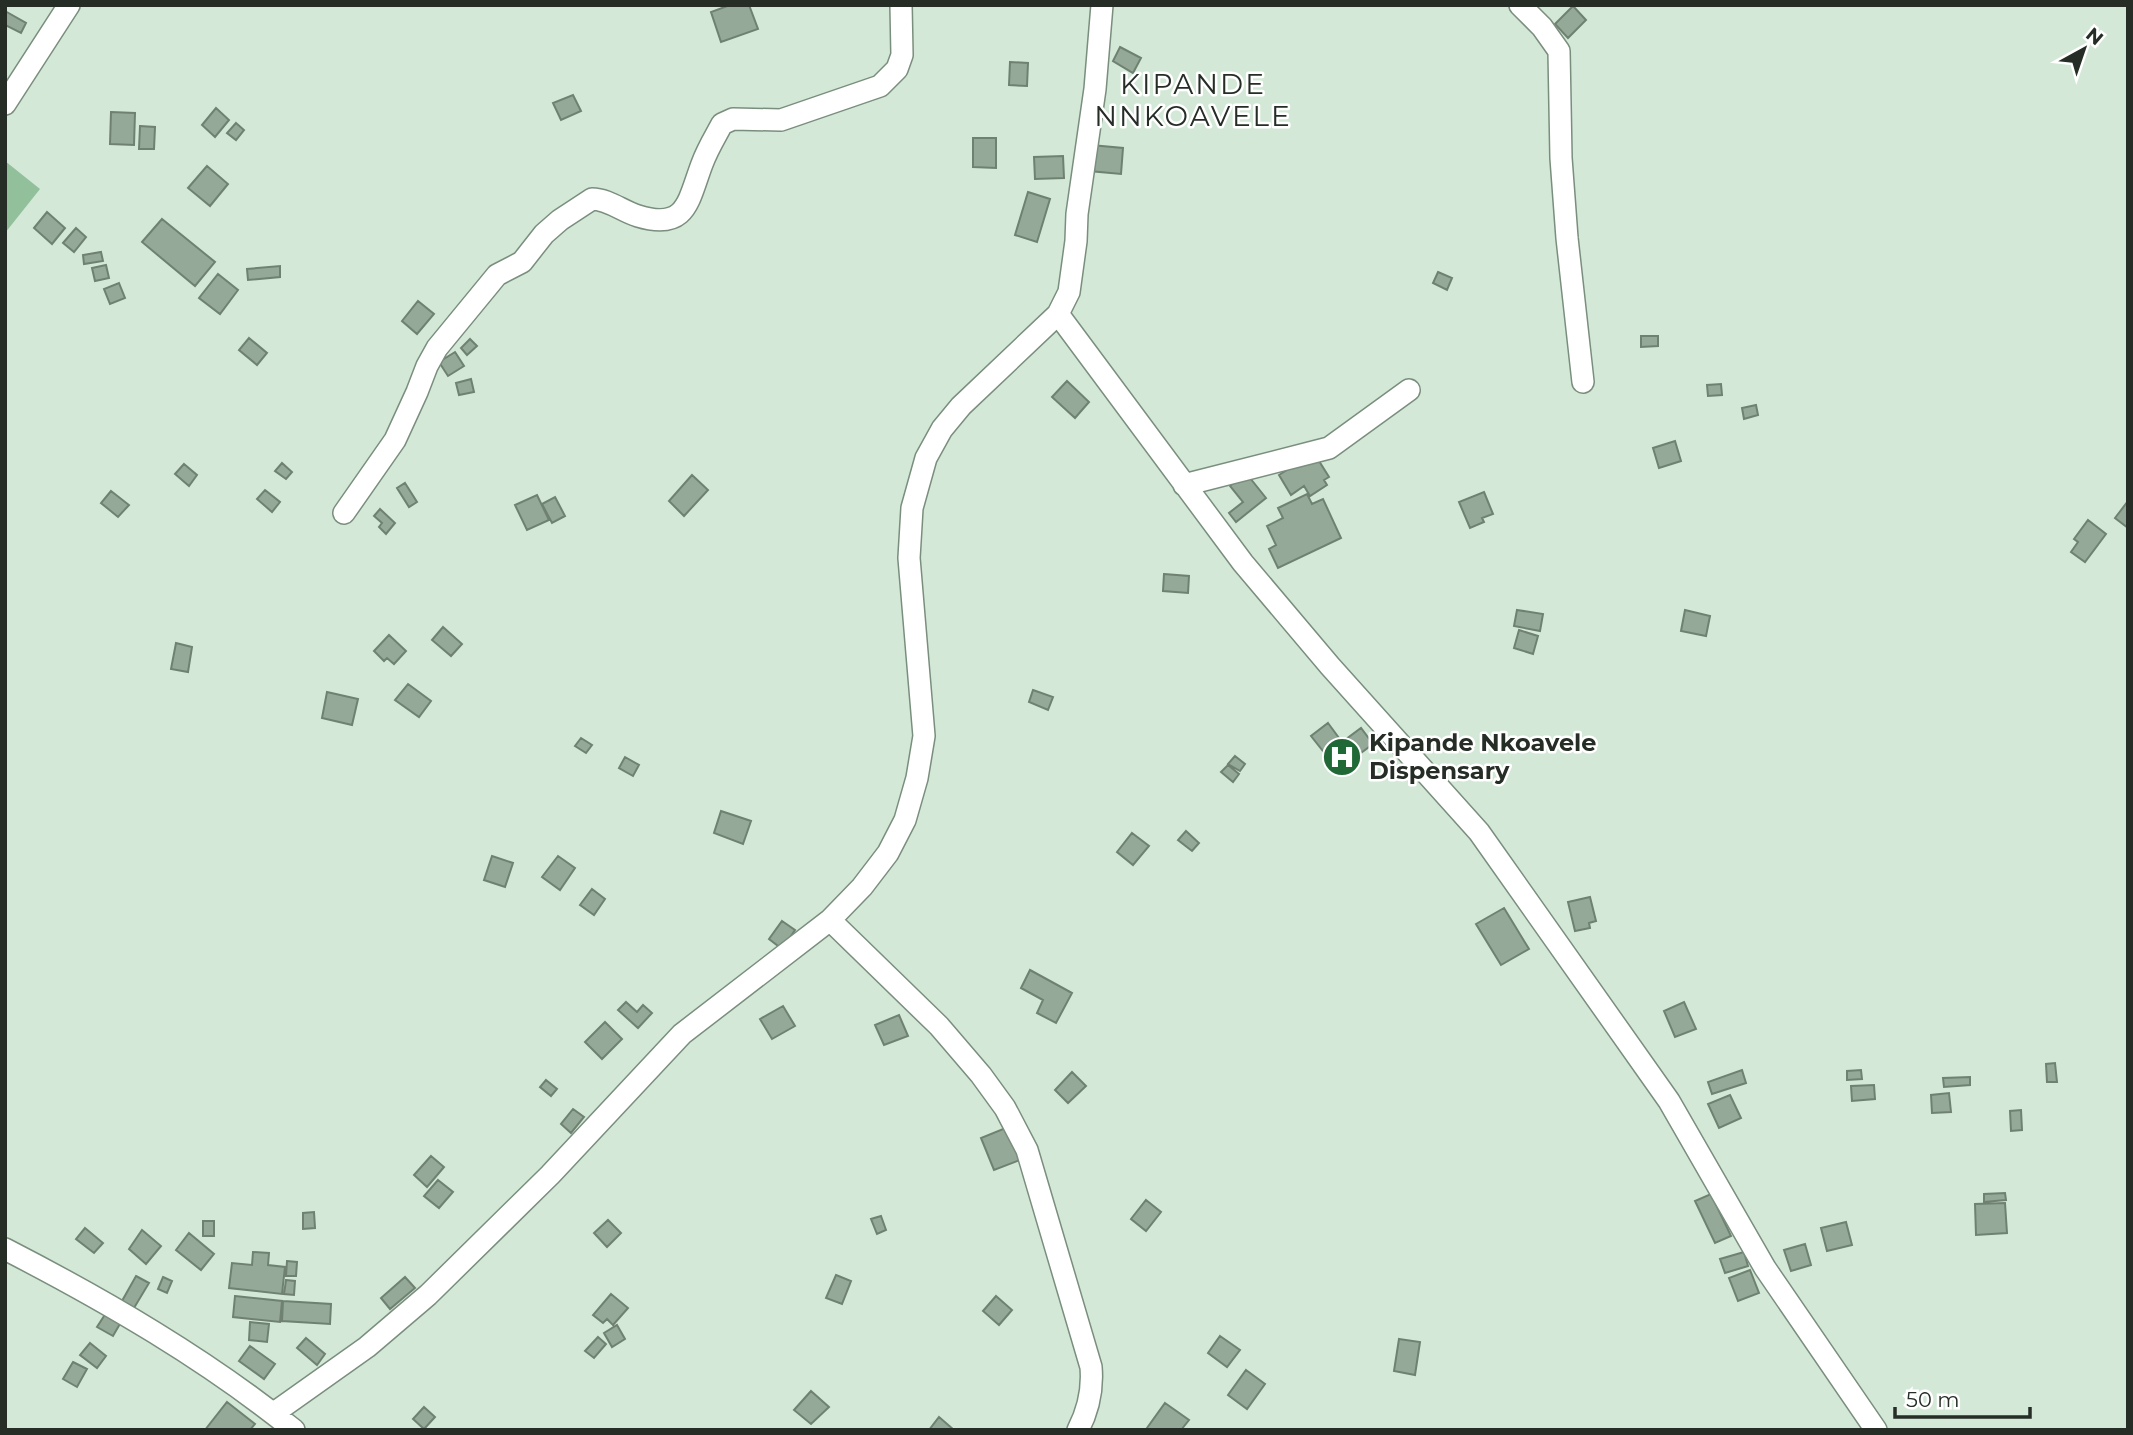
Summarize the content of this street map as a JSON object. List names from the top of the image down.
{
  "districts": ["KIPANDE NNKOAVELE"],
  "places": {
    "hospital": ["Kipande Nkoavele Dispensary"]
  },
  "scale_bar": "50 m",
  "north": "top right"
}
